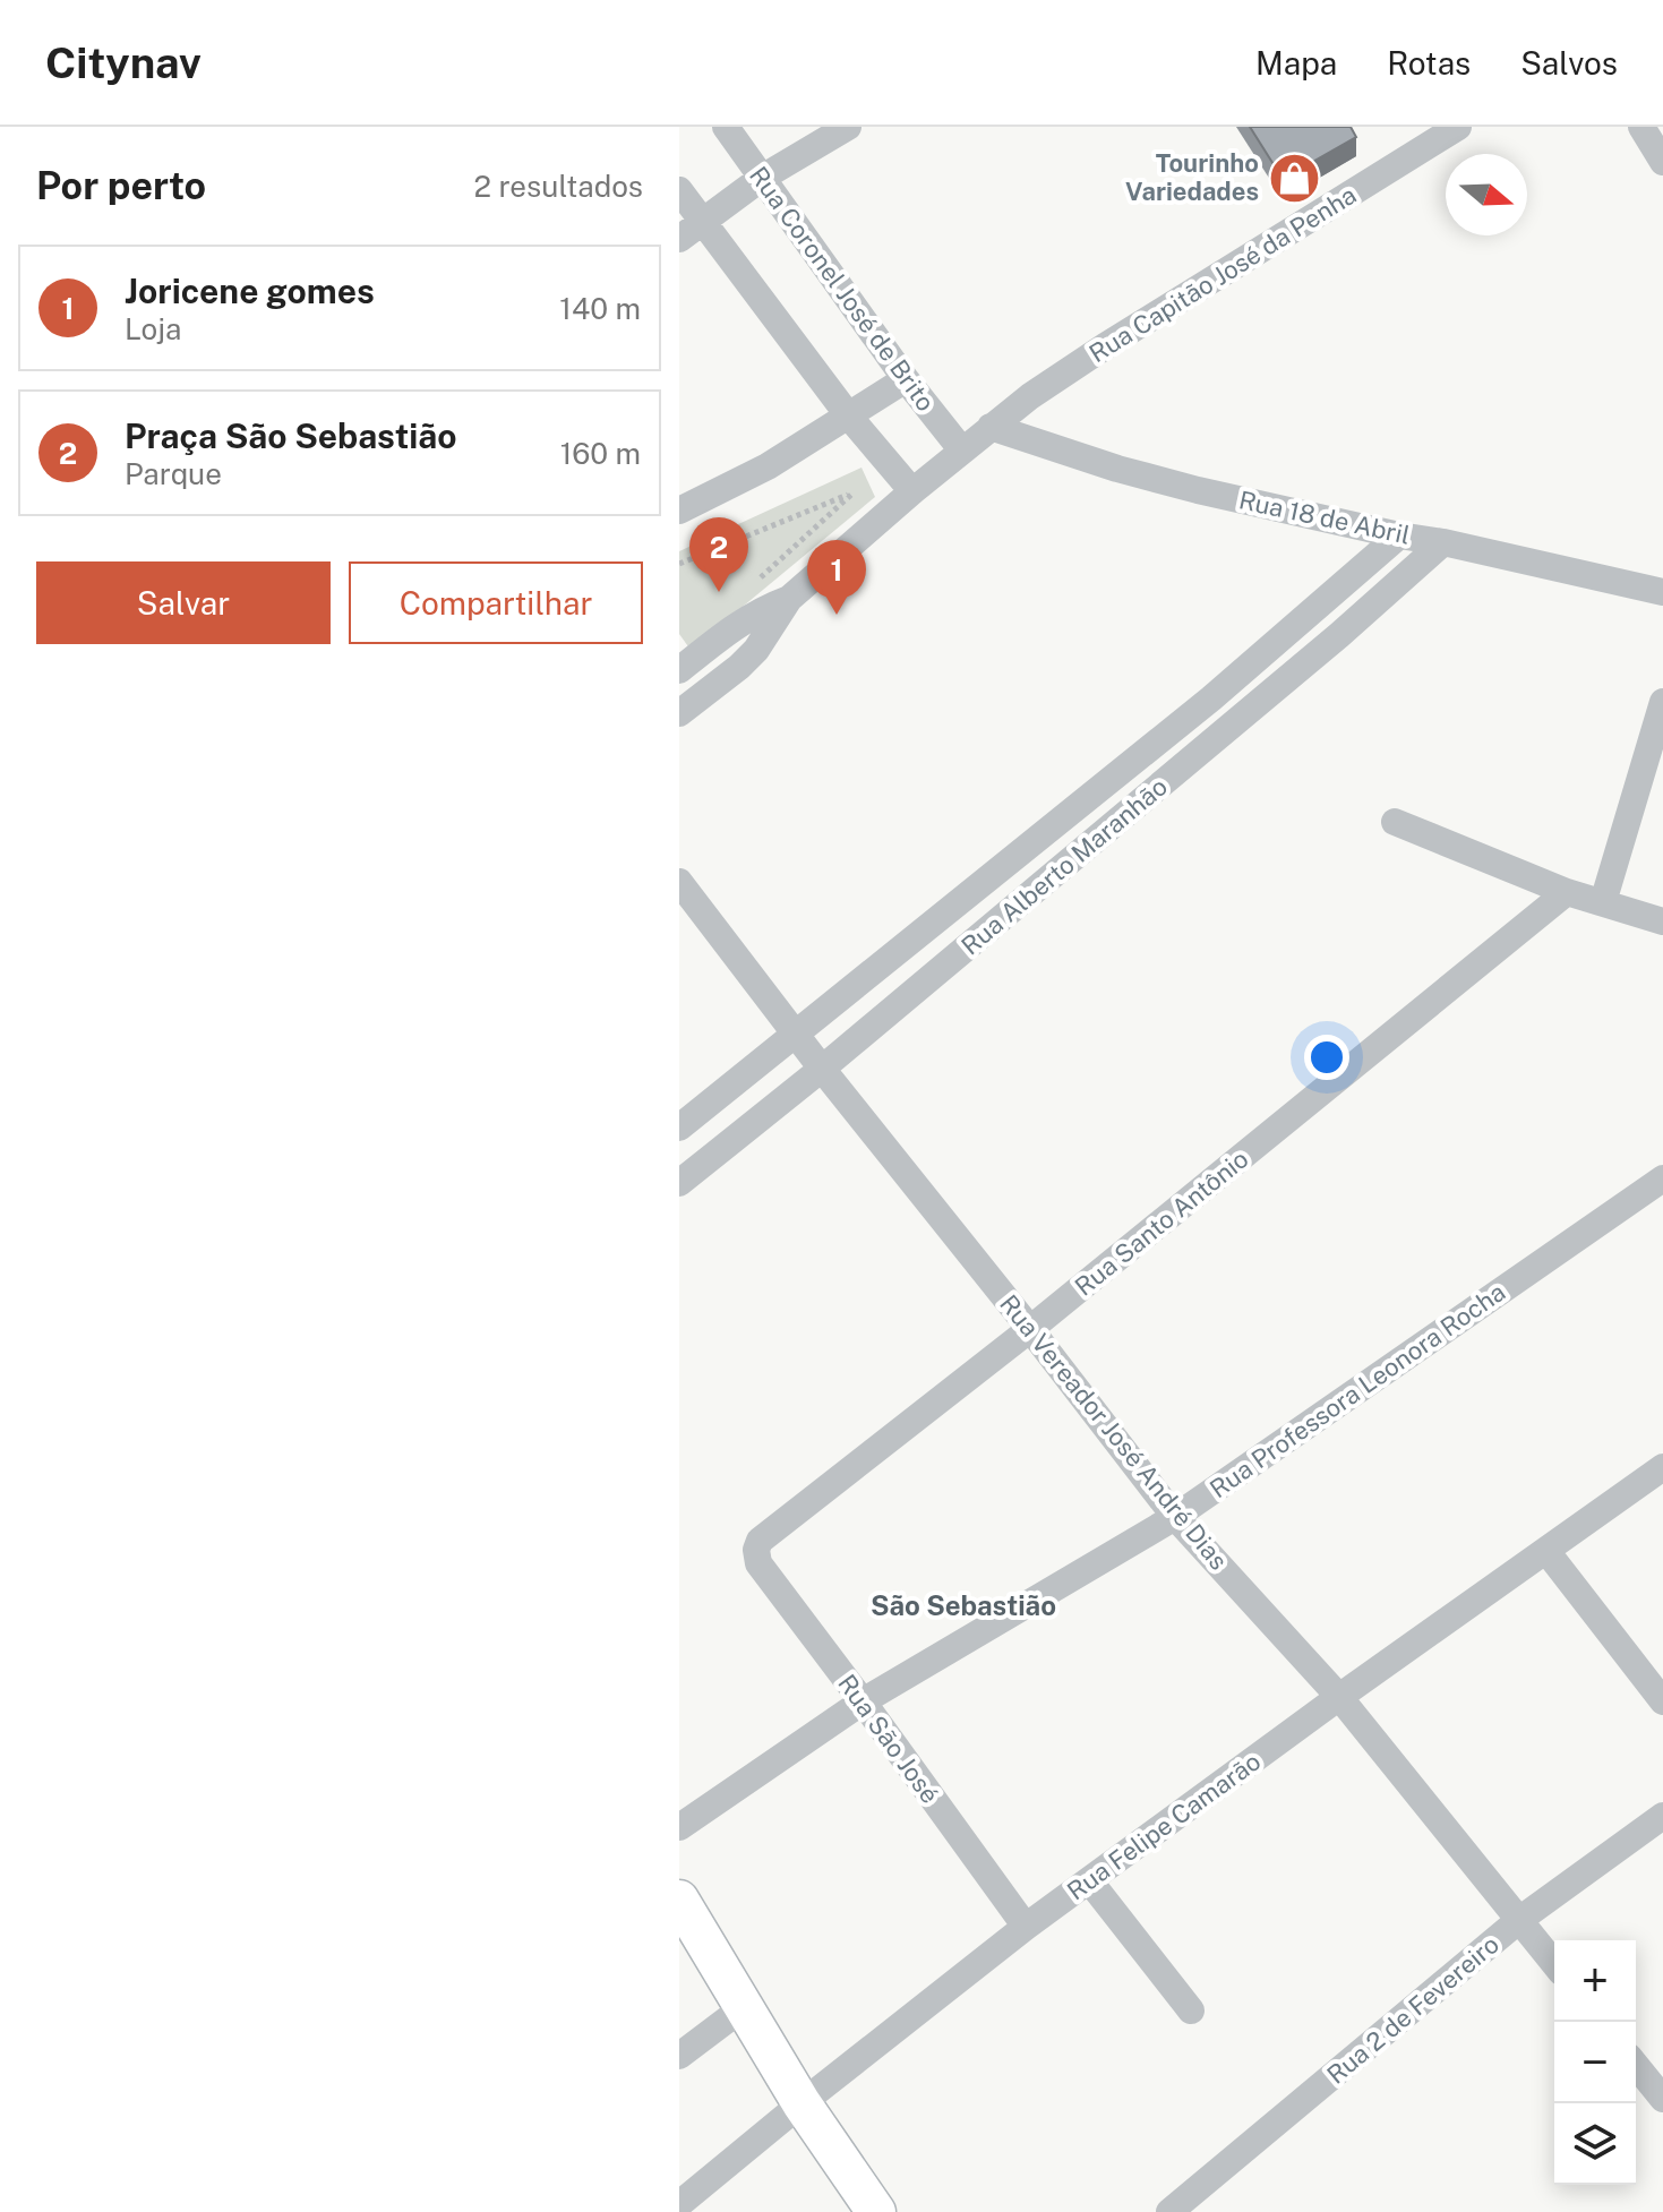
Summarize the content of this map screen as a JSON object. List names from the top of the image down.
{
  "streets": {
    "street": [
      "Rua Capitão José da Penha",
      "Rua Coronel José de Brito",
      "Rua 18 de Abril",
      "Rua Alberto Maranhão",
      "Rua Santo Antônio",
      "Rua Professora Leonora Rocha",
      "Rua Vereador José André Dias",
      "Rua São José",
      "Rua Felipe Camarão",
      "Rua 2 de Fevereiro"
    ]
  },
  "crossings": [
    ["Rua Capitão José da Penha", "Rua Coronel José de Brito"],
    ["Rua Capitão José da Penha", "Rua 18 de Abril"],
    ["Rua 18 de Abril", "Rua Alberto Maranhão"],
    ["Rua Alberto Maranhão", "Rua Vereador José André Dias"],
    ["Rua Santo Antônio", "Rua Vereador José André Dias"],
    ["Rua Santo Antônio", "Rua São José"],
    ["Rua Professora Leonora Rocha", "Rua Vereador José André Dias"],
    ["Rua Professora Leonora Rocha", "Rua São José"],
    ["Rua Vereador José André Dias", "Rua Felipe Camarão"],
    ["Rua Vereador José André Dias", "Rua 2 de Fevereiro"],
    ["Rua São José", "Rua Felipe Camarão"]
  ],
  "districts": ["São Sebastião"],
  "places": {
    "shop": ["Tourinho Variedades"]
  },
  "north": "right",
  "page": {
    "header": "Citynav",
    "nav": ["Mapa", "Rotas", "Salvos"],
    "heading": ["Por perto", "2 resultados"],
    "list": [
      {
        "mark": "1",
        "name": "Joricene gomes",
        "note": "Loja",
        "value": "140 m"
      },
      {
        "mark": "2",
        "name": "Praça São Sebastião",
        "note": "Parque",
        "value": "160 m"
      }
    ],
    "pins": ["2", "1"],
    "buttons": ["Salvar", "Compartilhar"],
    "map_buttons": ["+", "−"]
  }
}
